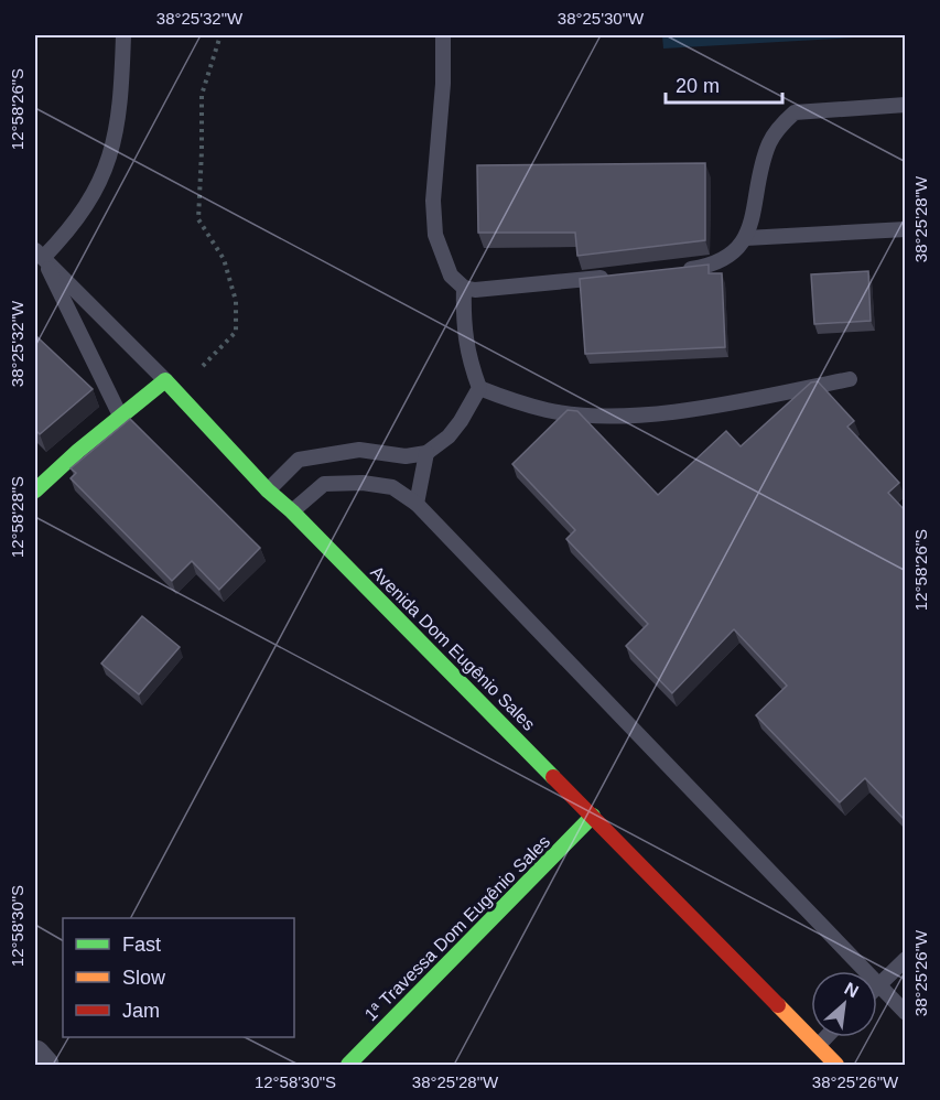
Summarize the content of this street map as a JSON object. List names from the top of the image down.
{
  "streets": {
    "street": ["Avenida Dom Eugênio Sales", "1ª Travessa Dom Eugênio Sales"]
  },
  "crossings": [
    ["Avenida Dom Eugênio Sales", "1ª Travessa Dom Eugênio Sales"]
  ],
  "legend": ["Fast", "Slow", "Jam"],
  "scale_bar": "20 m",
  "north": "top right",
  "coordinates": [
    "38°25'32\"W",
    "38°25'30\"W",
    "12°58'26\"S",
    "38°25'28\"W",
    "12°58'28\"S",
    "12°58'30\"S",
    "38°25'26\"W"
  ]
}
